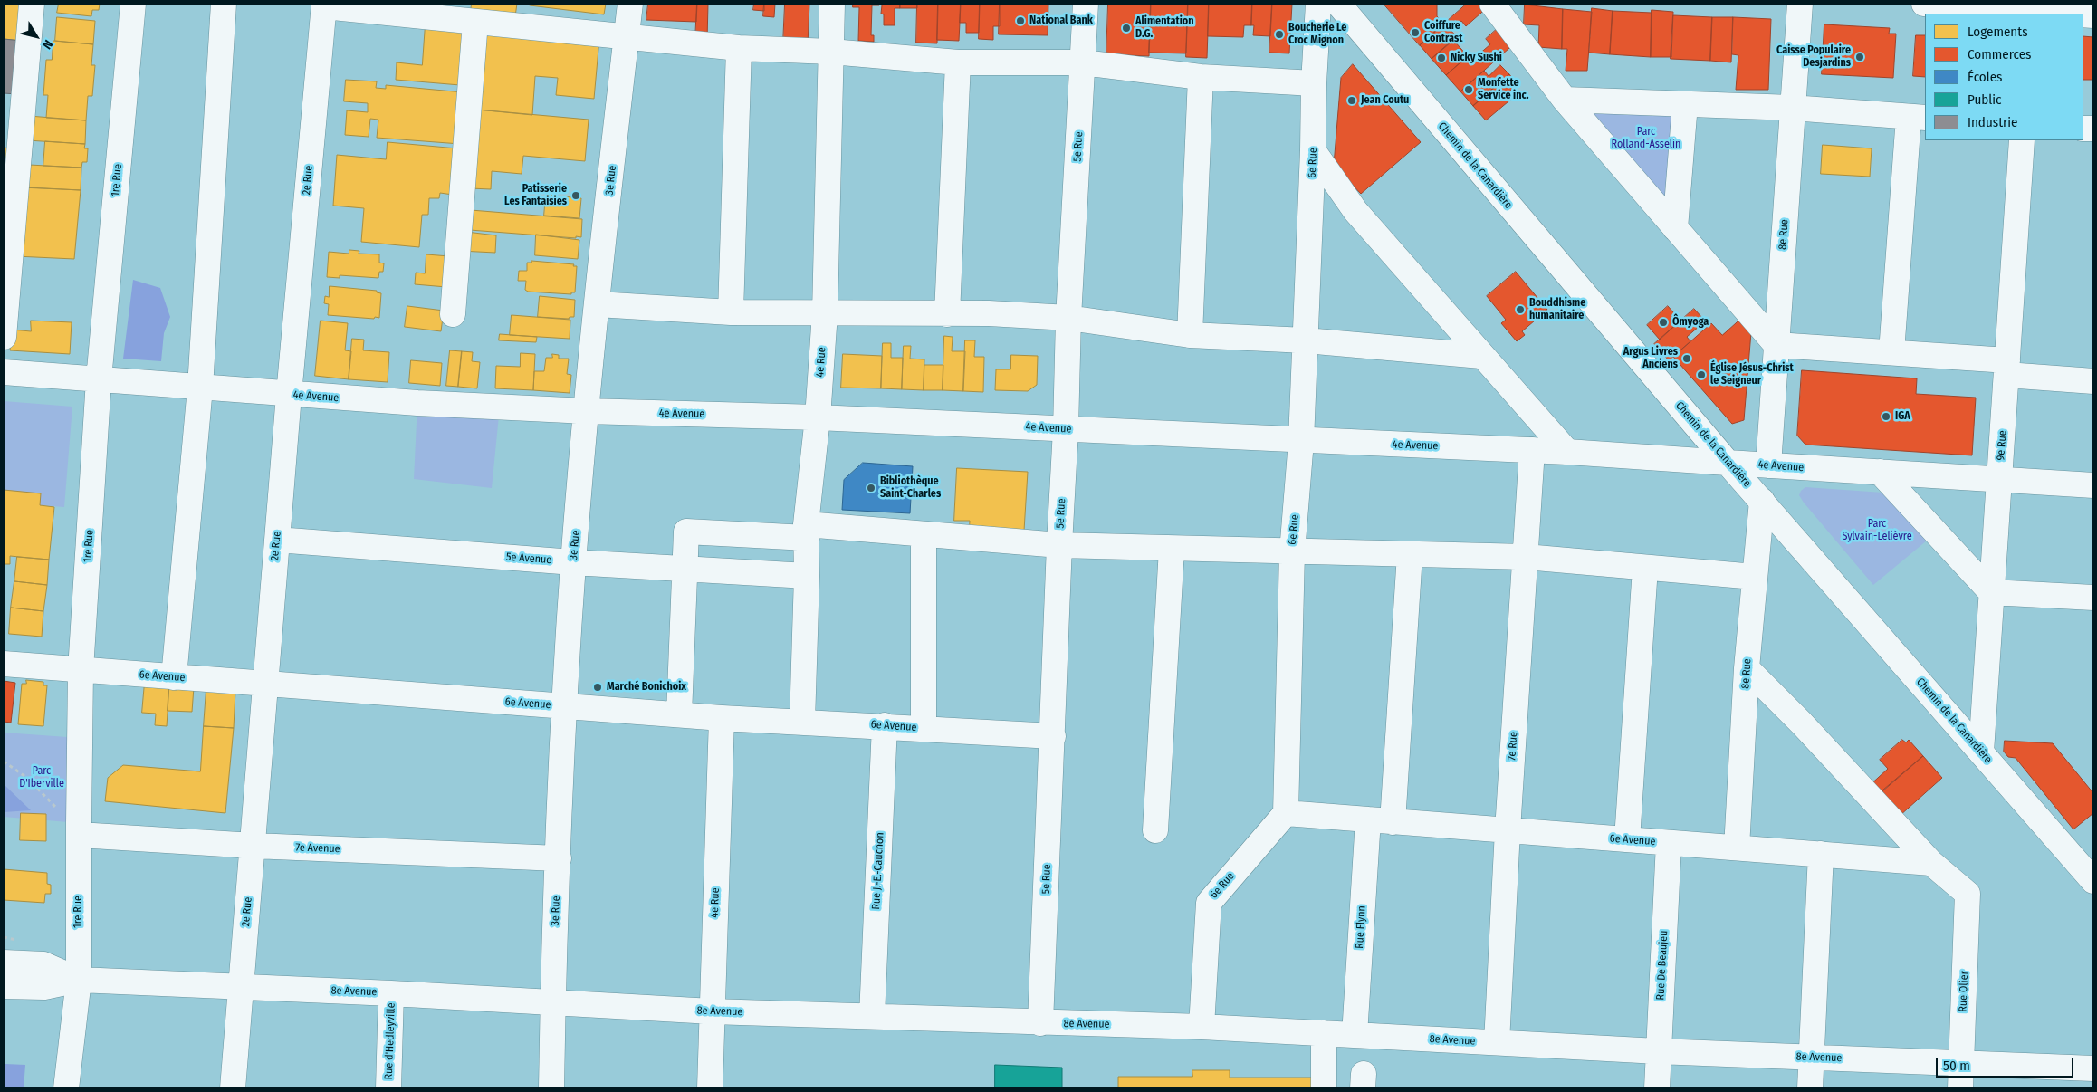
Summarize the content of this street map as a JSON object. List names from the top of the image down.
{
  "streets": {
    "main road": [
      "5e Rue",
      "6e Rue",
      "Chemin de la Canardière",
      "1re Rue",
      "2e Rue",
      "3e Rue",
      "8e Rue",
      "4e Rue",
      "4e Avenue",
      "9e Rue",
      "5e Avenue",
      "6e Avenue",
      "7e Rue",
      "7e Avenue",
      "Rue J.-E.-Cauchon",
      "Rue Flynn",
      "Rue De Beaujeu",
      "8e Avenue",
      "Rue Olier",
      "Rue d'Hedleyville"
    ]
  },
  "crossings": [
    ["5e Rue", "4e Avenue"],
    ["5e Rue", "6e Avenue"],
    ["5e Rue", "8e Avenue"],
    ["6e Rue", "4e Avenue"],
    ["6e Rue", "6e Avenue"],
    ["6e Rue", "8e Avenue"],
    ["Chemin de la Canardière", "8e Rue"],
    ["Chemin de la Canardière", "4e Avenue"],
    ["Chemin de la Canardière", "9e Rue"],
    ["1re Rue", "4e Avenue"],
    ["1re Rue", "6e Avenue"],
    ["1re Rue", "7e Avenue"],
    ["1re Rue", "8e Avenue"],
    ["2e Rue", "4e Avenue"],
    ["2e Rue", "5e Avenue"],
    ["2e Rue", "6e Avenue"],
    ["2e Rue", "7e Avenue"],
    ["2e Rue", "8e Avenue"],
    ["3e Rue", "4e Avenue"],
    ["3e Rue", "5e Avenue"],
    ["3e Rue", "6e Avenue"],
    ["3e Rue", "7e Avenue"],
    ["3e Rue", "8e Avenue"],
    ["8e Rue", "4e Avenue"],
    ["8e Rue", "6e Avenue"],
    ["4e Rue", "4e Avenue"],
    ["4e Rue", "5e Avenue"],
    ["4e Rue", "6e Avenue"],
    ["4e Rue", "8e Avenue"],
    ["4e Avenue", "9e Rue"],
    ["4e Avenue", "7e Rue"],
    ["6e Avenue", "7e Rue"],
    ["6e Avenue", "Rue J.-E.-Cauchon"],
    ["6e Avenue", "Rue Flynn"],
    ["6e Avenue", "Rue De Beaujeu"],
    ["6e Avenue", "Rue Olier"],
    ["7e Rue", "8e Avenue"],
    ["Rue J.-E.-Cauchon", "8e Avenue"],
    ["Rue Flynn", "8e Avenue"],
    ["Rue De Beaujeu", "8e Avenue"],
    ["8e Avenue", "Rue Olier"],
    ["8e Avenue", "Rue d'Hedleyville"]
  ],
  "parks": ["Parc Rolland-Asselin", "Parc Sylvain-Lelièvre", "Parc D'Iberville"],
  "places": [
    "National Bank",
    "Alimentation D.G.",
    "Coiffure Contrast",
    "Boucherie Le Croc Mignon",
    "Caisse Populaire Desjardins",
    "Nicky Sushi",
    "Monfette Service inc.",
    "Jean Coutu",
    "Patisserie Les Fantaisies",
    "Bouddhisme humanitaire",
    "Ômyoga",
    "Argus Livres Anciens",
    "Église Jésus-Christ le Seigneur",
    "IGA",
    "Bibliothèque Saint-Charles",
    "Marché Bonichoix"
  ],
  "legend": [
    "Logements",
    "Commerces",
    "Écoles",
    "Public",
    "Industrie"
  ],
  "scale_bar": "50 m",
  "north": "bottom right"
}
